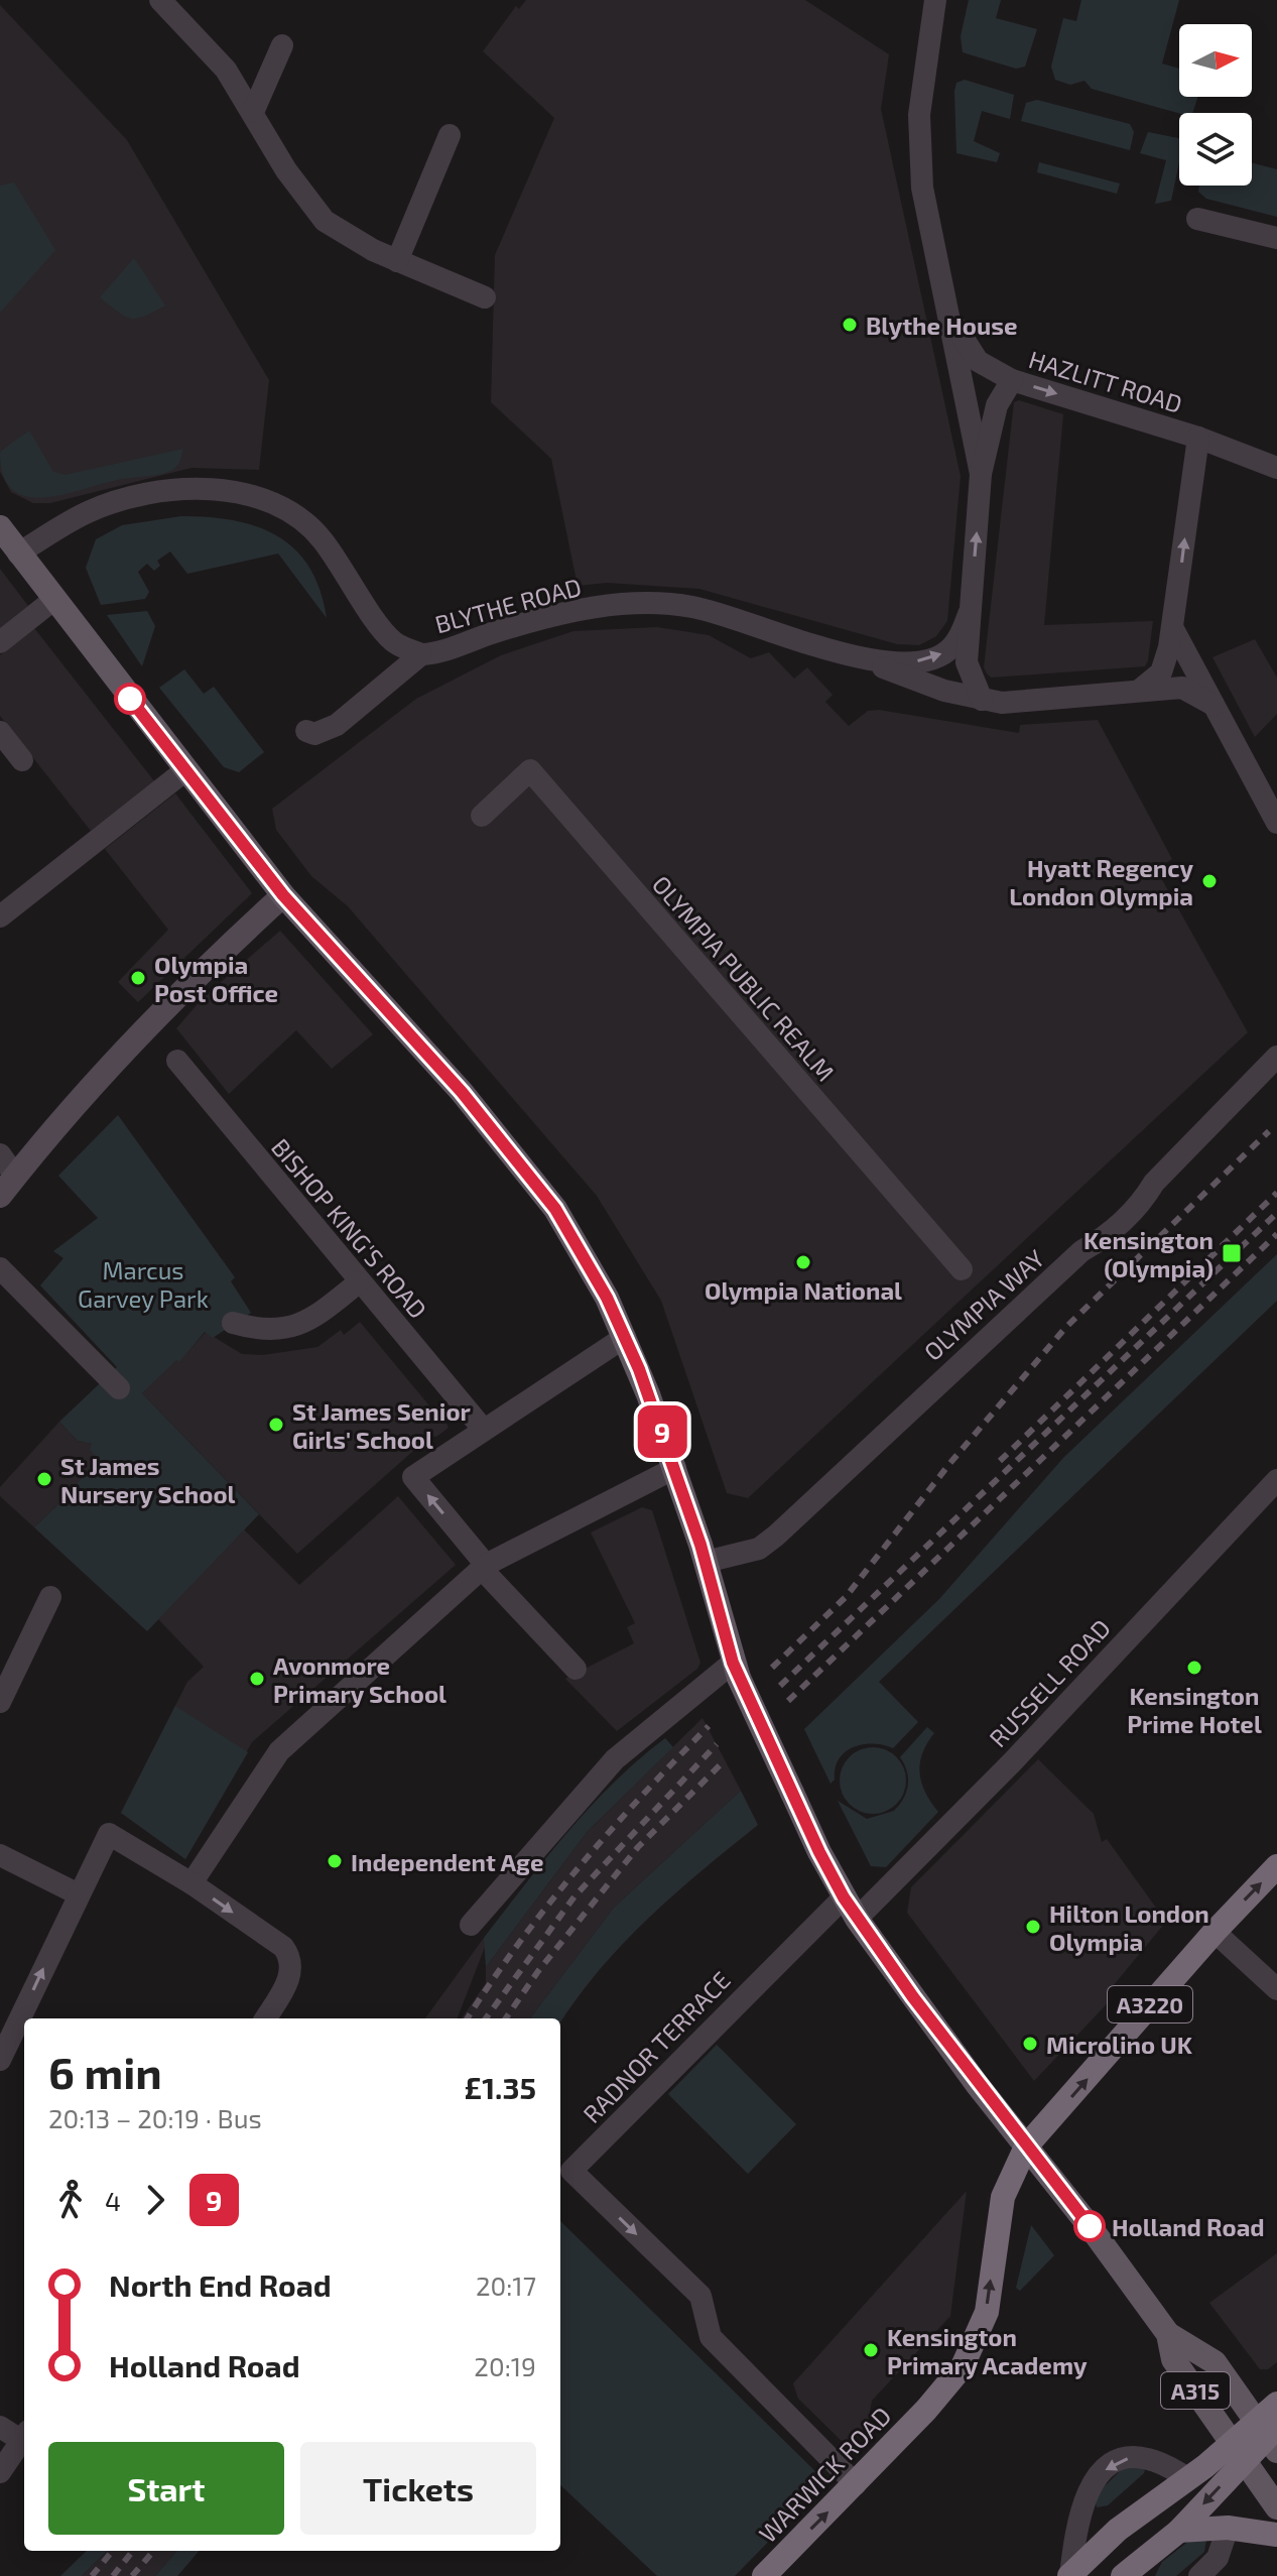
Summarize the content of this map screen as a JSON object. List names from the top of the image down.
{
  "streets": {
    "highway": ["A3220", "WARWICK ROAD"],
    "main road": ["A315"],
    "street": [
      "HAZLITT ROAD",
      "BLYTHE ROAD",
      "OLYMPIA PUBLIC REALM",
      "BISHOP KING'S ROAD",
      "OLYMPIA WAY",
      "RUSSELL ROAD",
      "RADNOR TERRACE"
    ]
  },
  "crossings": [
    ["HAZLITT ROAD", "BLYTHE ROAD"],
    ["BLYTHE ROAD", "A315"],
    ["OLYMPIA WAY", "A315"],
    ["RUSSELL ROAD", "A315"],
    ["A3220", "A315"],
    ["A3220", "WARWICK ROAD"],
    ["RADNOR TERRACE", "A315"],
    ["RADNOR TERRACE", "WARWICK ROAD"],
    ["A315", "WARWICK ROAD"]
  ],
  "one_way": ["HAZLITT ROAD", "WARWICK ROAD"],
  "parks": ["Marcus Garvey Park"],
  "places": {
    "other": [
      "Blythe House",
      "Hyatt Regency London Olympia",
      "Olympia Post Office",
      "Olympia National",
      "St James Senior Girls' School",
      "St James Nursery School",
      "Kensington Prime Hotel",
      "Avonmore Primary School",
      "Independent Age",
      "Hilton London Olympia",
      "Microlino UK",
      "Holland Road",
      "Kensington Primary Academy"
    ],
    "transit": ["Kensington (Olympia)"]
  },
  "lines": ["bus line 9"],
  "north": "right",
  "page": {
    "on_map": "9",
    "heading": ["6 min", "20:13 – 20:19 · Bus", "£1.35"],
    "legs": ["4", "9"],
    "list": [
      {
        "name": "North End Road",
        "value": "20:17"
      },
      {
        "name": "Holland Road",
        "value": "20:19"
      }
    ],
    "buttons": ["Start", "Tickets"]
  }
}
